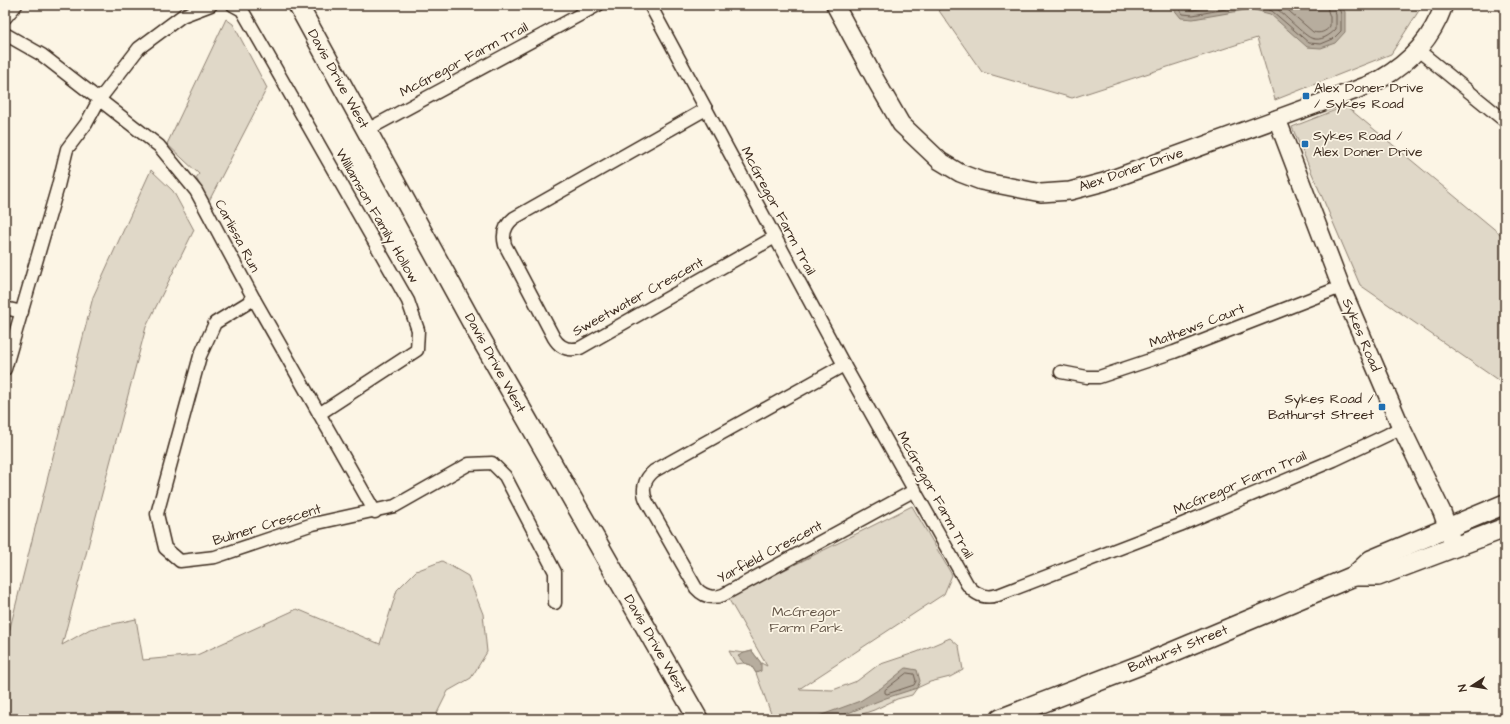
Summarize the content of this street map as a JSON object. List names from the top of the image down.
{
  "streets": {
    "main road": ["Davis Drive West", "Bathurst Street"],
    "street": [
      "McGregor Farm Trail",
      "Alex Doner Drive",
      "Williamson Family Hollow",
      "Carlissa Run",
      "Sweetwater Crescent",
      "Mathews Court",
      "Sykes Road",
      "Bulmer Crescent",
      "Yarfield Crescent"
    ]
  },
  "crossings": [
    ["McGregor Farm Trail", "Davis Drive West"],
    ["McGregor Farm Trail", "Sweetwater Crescent"],
    ["McGregor Farm Trail", "Sykes Road"],
    ["McGregor Farm Trail", "Yarfield Crescent"],
    ["Alex Doner Drive", "Sykes Road"],
    ["Williamson Family Hollow", "Carlissa Run"],
    ["Carlissa Run", "Bulmer Crescent"],
    ["Mathews Court", "Sykes Road"],
    ["Sykes Road", "Bathurst Street"]
  ],
  "parks": ["McGregor Farm Park"],
  "places": {
    "transit": ["Alex Doner Drive / Sykes Road", "Sykes Road / Alex Doner Drive", "Sykes Road / Bathurst Street"]
  },
  "north": "left"
}
